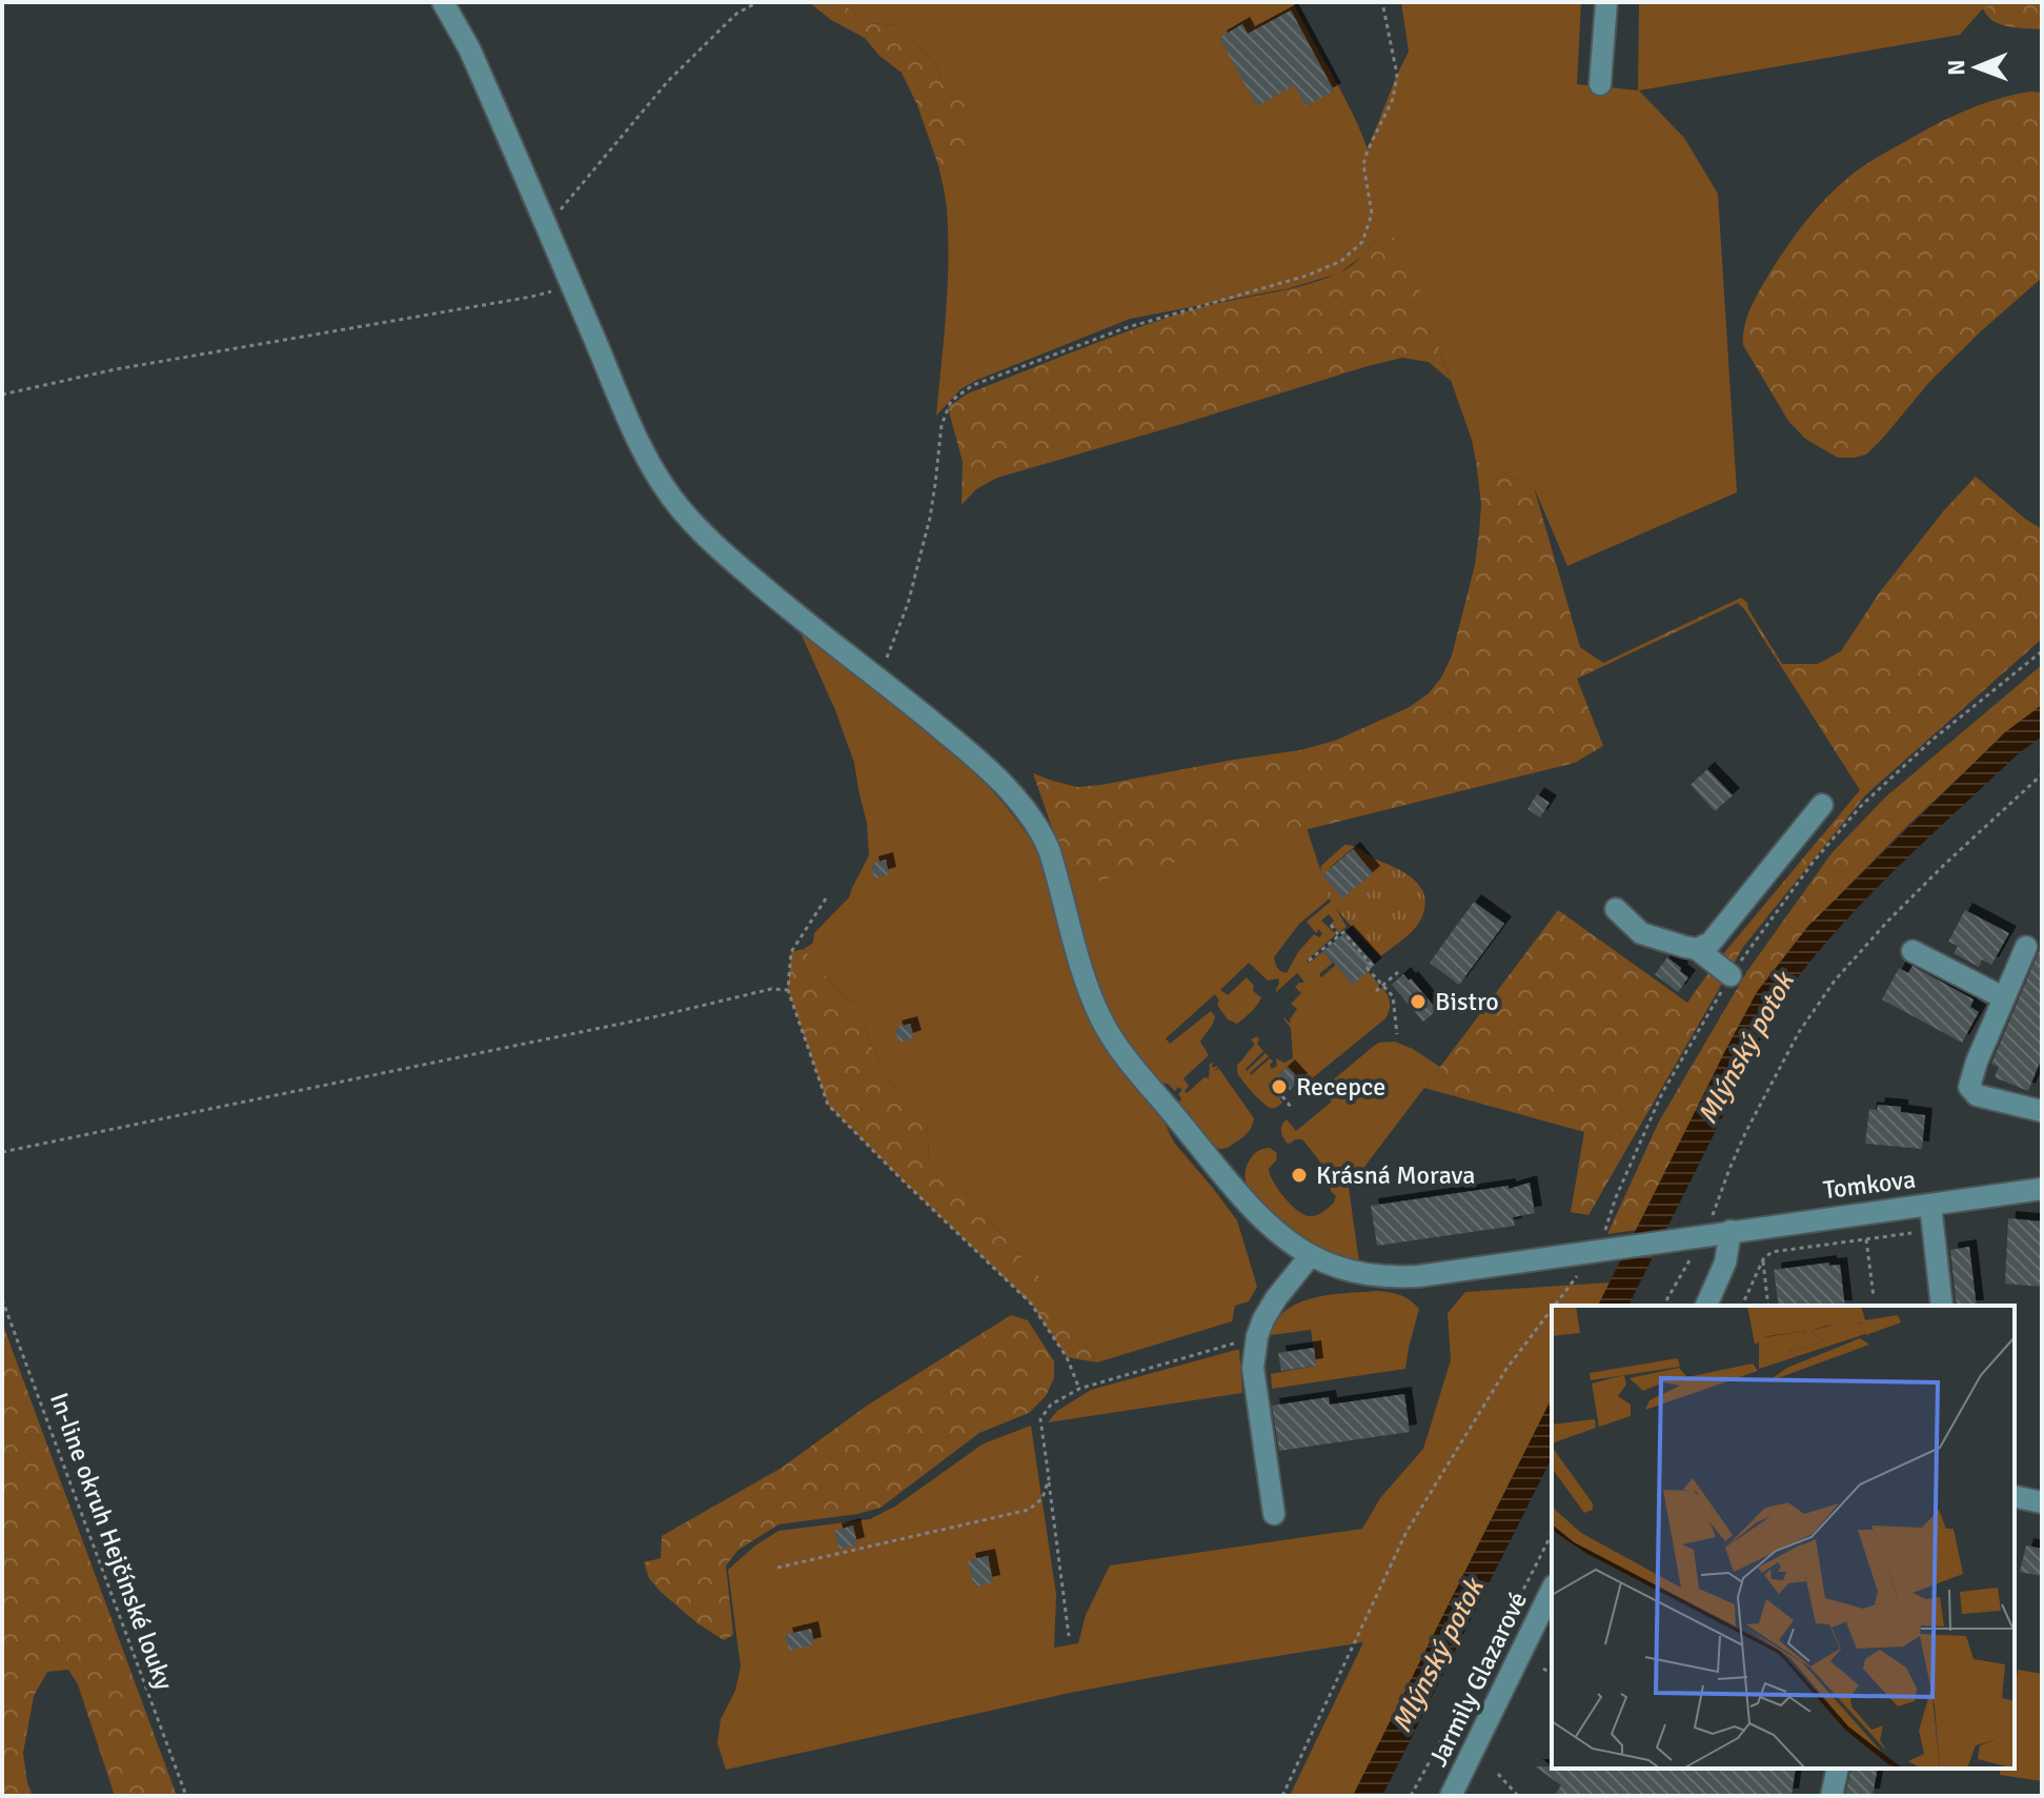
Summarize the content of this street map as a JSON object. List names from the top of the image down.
{
  "streets": {
    "street": ["Tomkova", "Jarmily Glazarové"],
    "path": ["In-line okruh Hejčínské louky"]
  },
  "water": ["Mlýnský potok"],
  "places": ["Bistro", "Recepce", "Krásná Morava"],
  "north": "left"
}
